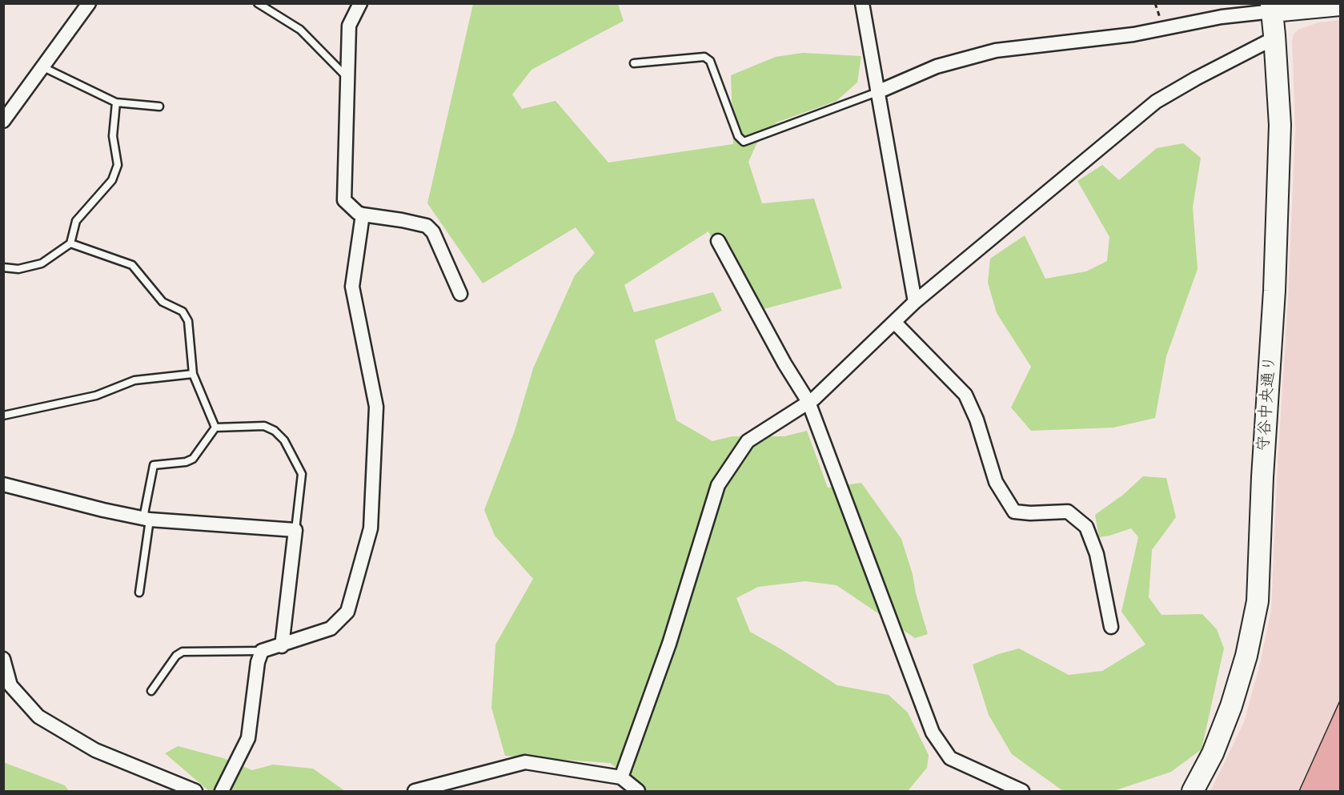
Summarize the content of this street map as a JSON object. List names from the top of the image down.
{
  "streets": {
    "main road": ["守谷中央通り"]
  }
}
